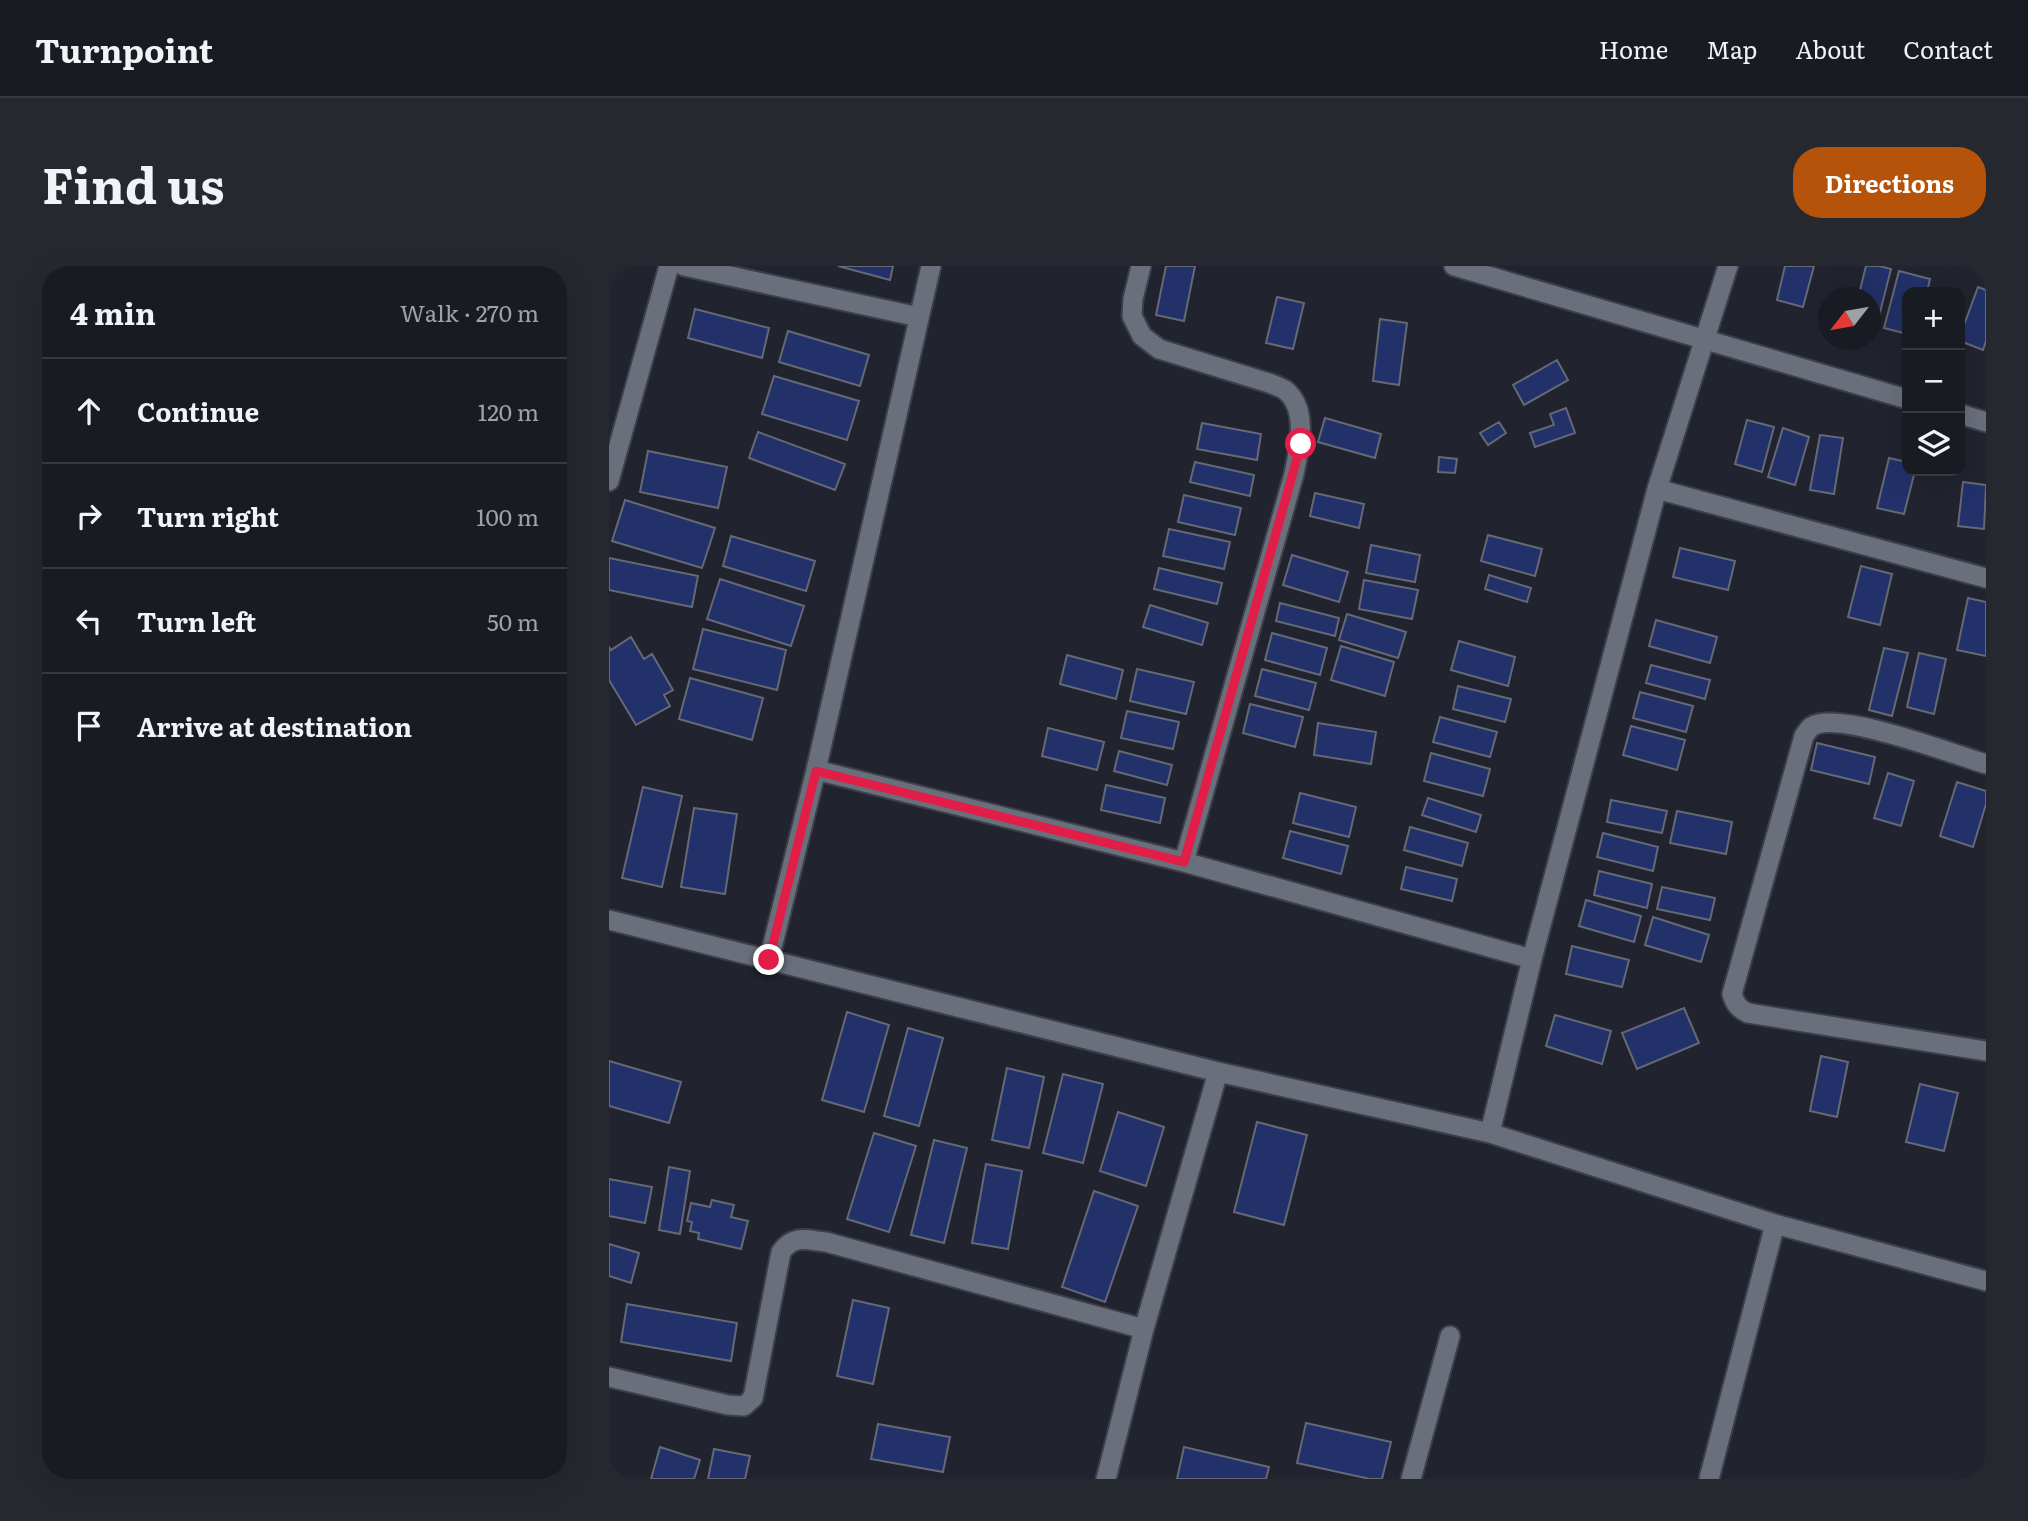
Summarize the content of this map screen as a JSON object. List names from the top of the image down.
{
  "north": "bottom left",
  "page": {
    "header": "Turnpoint",
    "nav": [
      "Home",
      "Map",
      "About",
      "Contact"
    ],
    "title": "Find us",
    "buttons": "Directions",
    "heading": ["4 min", "Walk · 270 m"],
    "map_buttons": ["+", "−"],
    "list": [
      ["Continue", "120 m"],
      ["Turn right", "100 m"],
      ["Turn left", "50 m"],
      "Arrive at destination"
    ]
  }
}
